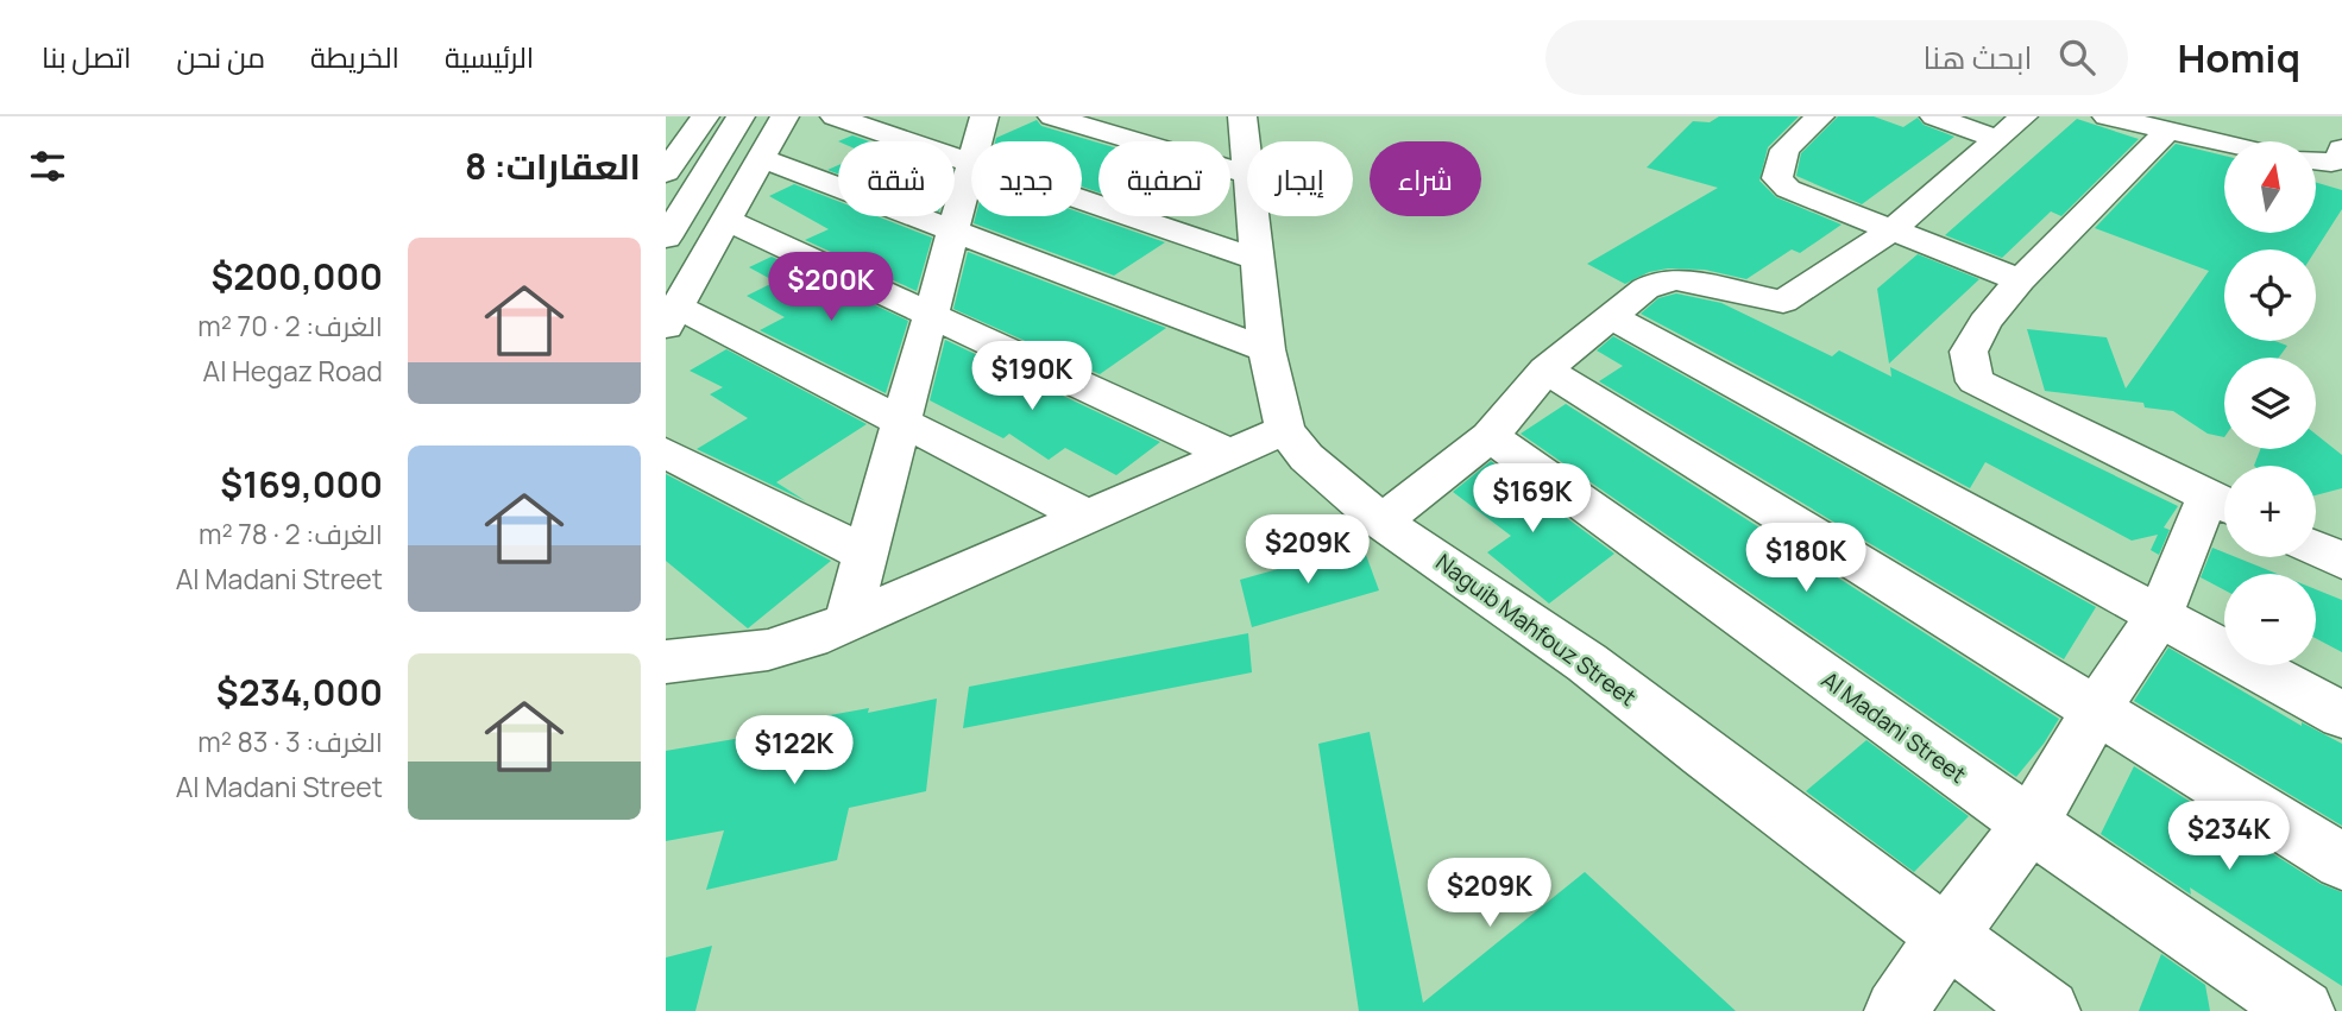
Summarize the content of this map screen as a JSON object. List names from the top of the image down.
{
  "streets": {
    "street": ["Naguib Mahfouz Street", "Al Madani Street"]
  },
  "north": "top",
  "page": {
    "header": "Homiq",
    "search": "ابحث هنا",
    "nav": [
      "الرئيسية",
      "الخريطة",
      "من نحن",
      "اتصل بنا"
    ],
    "heading": "العقارات: 8",
    "map_buttons": ["+", "−"],
    "chip": [
      "شراء",
      "إيجار",
      "تصفية",
      "جديد",
      "شقة"
    ],
    "list": [
      {
        "name": "$200,000",
        "note": "الغرف: 2 · 70 m² · Al Hegaz Road"
      },
      {
        "name": "$169,000",
        "note": "الغرف: 2 · 78 m² · Al Madani Street"
      },
      {
        "name": "$234,000",
        "note": "الغرف: 3 · 83 m² · Al Madani Street"
      }
    ],
    "price": [
      "$200K",
      "$190K",
      "$169K",
      "$209K",
      "$180K",
      "$122K",
      "$234K",
      "$209K"
    ]
  }
}
